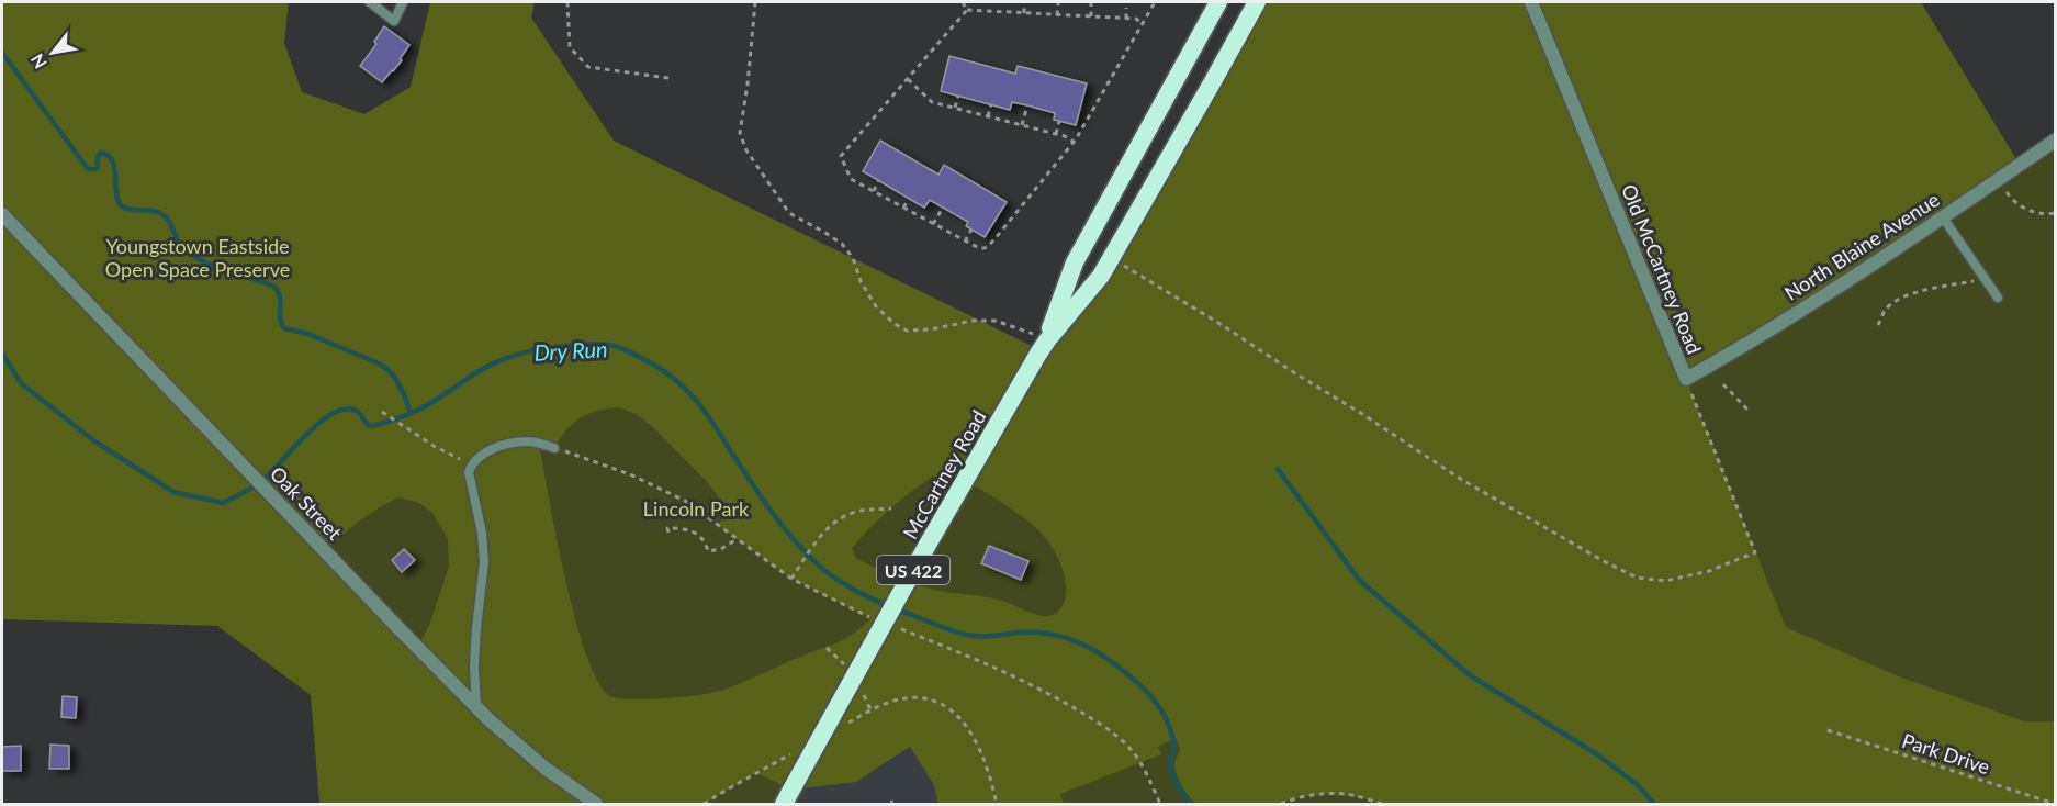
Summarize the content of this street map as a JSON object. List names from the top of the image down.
{
  "streets": {
    "highway": ["McCartney Road", "US 422"],
    "street": ["North Blaine Avenue", "Old McCartney Road", "Oak Street"],
    "path": ["Park Drive"]
  },
  "crossings": [
    ["North Blaine Avenue", "Old McCartney Road"],
    ["Old McCartney Road", "McCartney Road"]
  ],
  "water": ["Dry Run"],
  "parks": ["Youngstown Eastside Open Space Preserve", "Lincoln Park"],
  "north": "bottom left"
}
